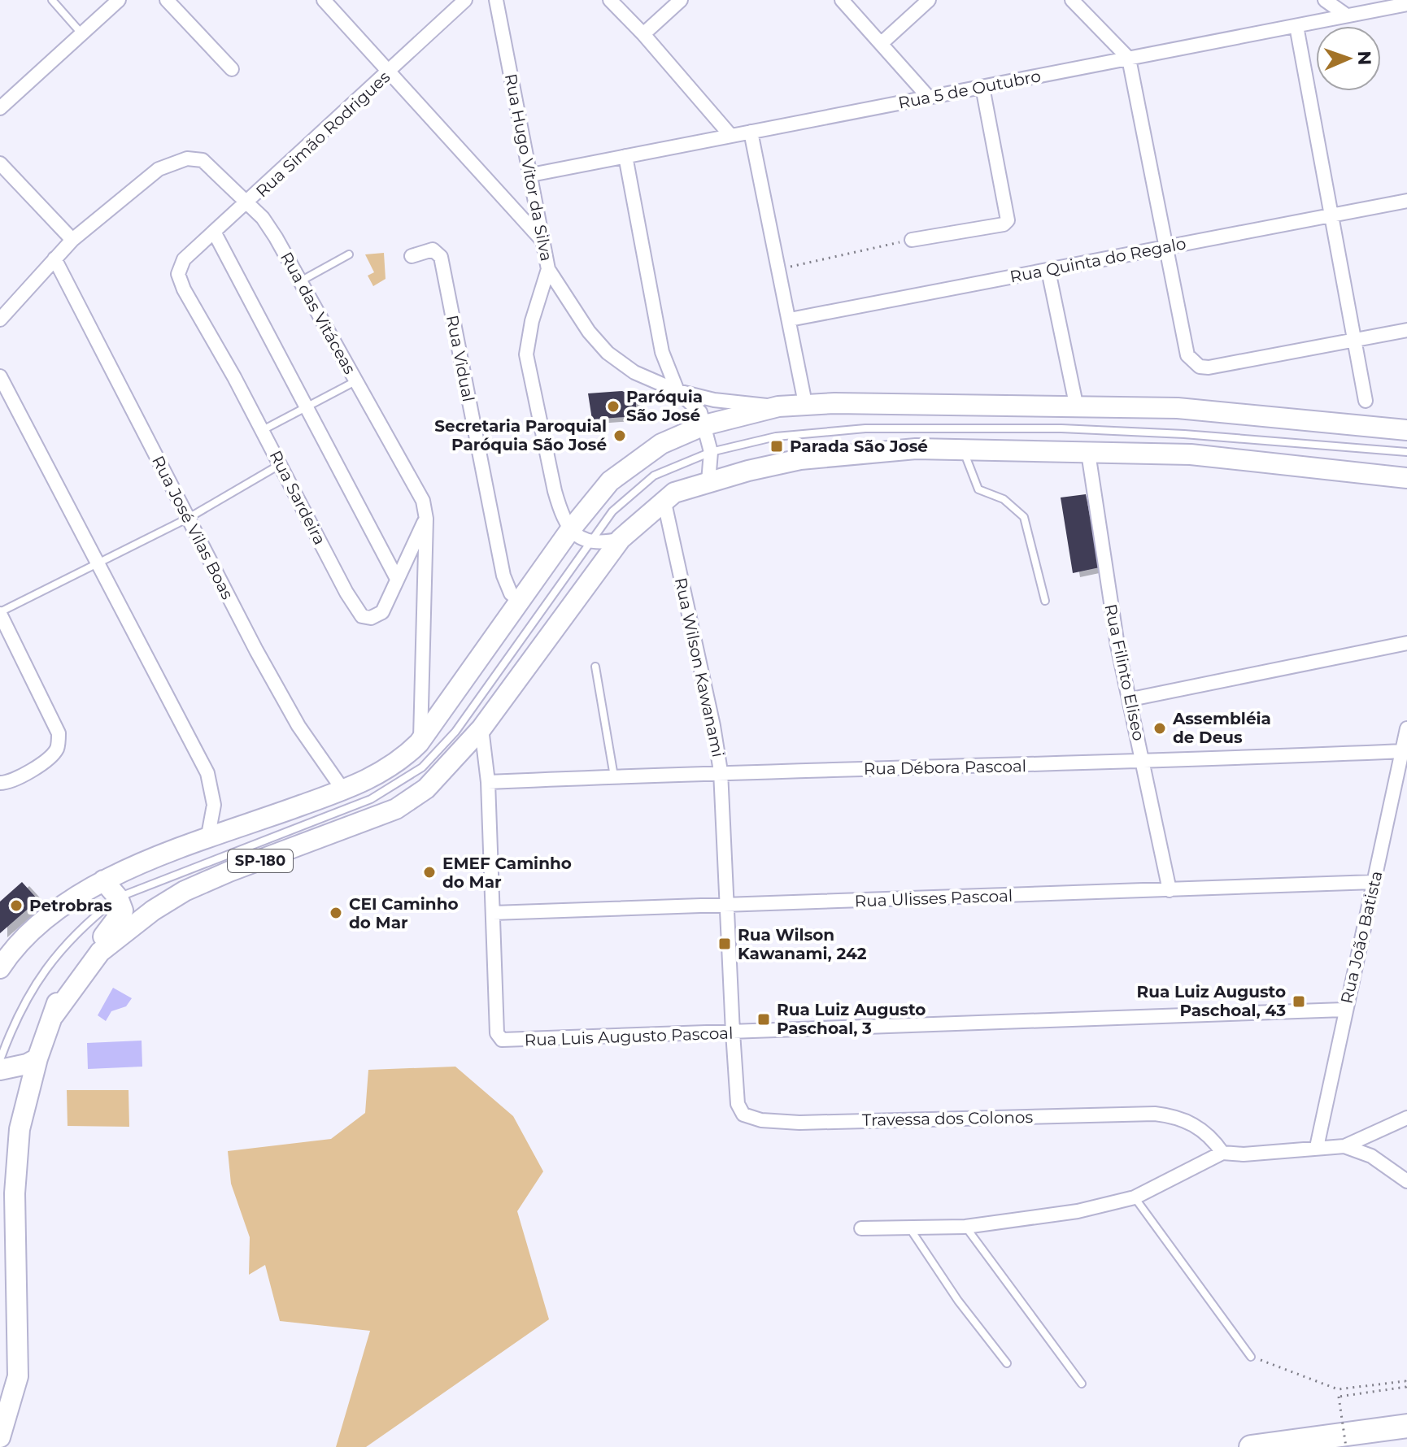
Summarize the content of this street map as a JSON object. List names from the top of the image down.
{
  "streets": {
    "main road": ["SP-180"],
    "street": [
      "Rua 5 de Outubro",
      "Rua Simão Rodrigues",
      "Rua Hugo Vitor da Silva",
      "Rua Quinta do Regalo",
      "Rua das Vitáceas",
      "Rua Vidual",
      "Rua Sardeira",
      "Rua José Vilas Boas",
      "Rua Wilson Kawanami",
      "Rua Filinto Eliseo",
      "Rua Débora Pascoal",
      "Rua Ulisses Pascoal",
      "Rua João Batista",
      "Rua Luis Augusto Pascoal",
      "Travessa dos Colonos"
    ]
  },
  "crossings": [
    ["Rua 5 de Outubro", "Rua Hugo Vitor da Silva"],
    ["Rua Simão Rodrigues", "Rua das Vitáceas"],
    ["Rua Simão Rodrigues", "Rua Sardeira"],
    ["Rua das Vitáceas", "Rua Sardeira"],
    ["Rua das Vitáceas", "Rua José Vilas Boas"],
    ["Rua Wilson Kawanami", "Rua Débora Pascoal"],
    ["Rua Wilson Kawanami", "Rua Ulisses Pascoal"],
    ["Rua Wilson Kawanami", "Rua Luis Augusto Pascoal"],
    ["Rua Wilson Kawanami", "Travessa dos Colonos"],
    ["Rua Filinto Eliseo", "Rua Débora Pascoal"],
    ["Rua Filinto Eliseo", "Rua Ulisses Pascoal"],
    ["Rua Débora Pascoal", "Rua João Batista"],
    ["Rua Ulisses Pascoal", "Rua João Batista"],
    ["Rua Ulisses Pascoal", "Rua Luis Augusto Pascoal"],
    ["Rua João Batista", "Rua Luis Augusto Pascoal"],
    ["Rua Luis Augusto Pascoal", "Travessa dos Colonos"]
  ],
  "places": {
    "other": [
      "Paróquia São José",
      "Secretaria Paroquial Paróquia São José",
      "Assembléia de Deus",
      "EMEF Caminho do Mar",
      "Petrobras",
      "CEI Caminho do Mar"
    ],
    "transit": [
      "Parada São José",
      "Rua Wilson Kawanami, 242",
      "Rua Luiz Augusto Paschoal, 43",
      "Rua Luiz Augusto Paschoal, 3"
    ]
  },
  "north": "right"
}
